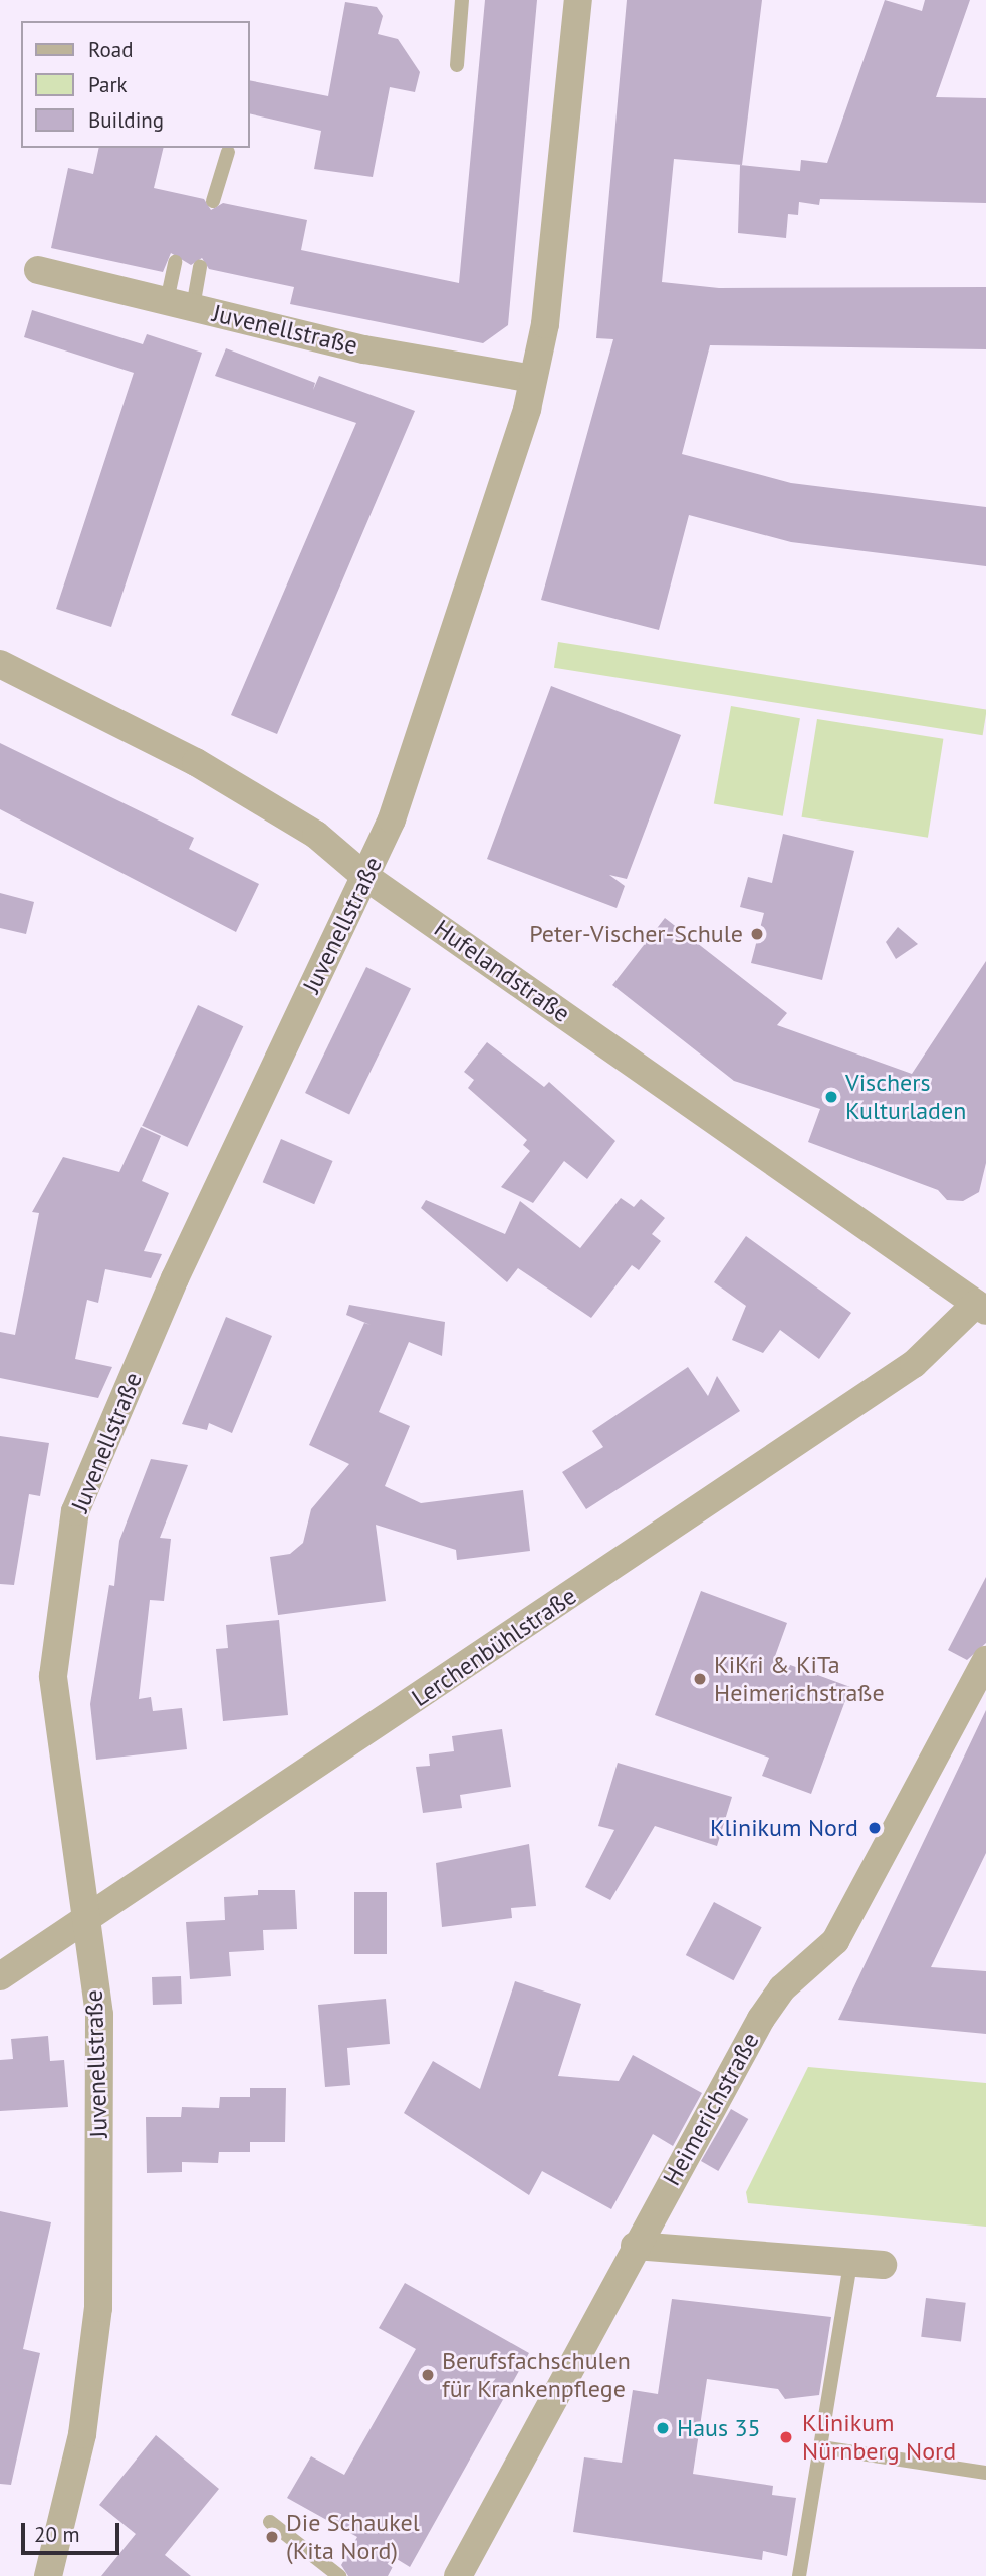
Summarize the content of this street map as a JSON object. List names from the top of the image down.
{
  "streets": {
    "street": [
      "Juvenellstraße",
      "Hufelandstraße",
      "Lerchenbühlstraße",
      "Heimerichstraße"
    ]
  },
  "crossings": [
    ["Juvenellstraße", "Hufelandstraße"],
    ["Juvenellstraße", "Lerchenbühlstraße"],
    ["Hufelandstraße", "Lerchenbühlstraße"]
  ],
  "places": [
    "Peter-Vischer-Schule",
    "Vischers Kulturladen",
    "KiKri & KiTa Heimerichstraße",
    "Klinikum Nord",
    "Berufsfachschulen für Krankenpflege",
    "Haus 35",
    "Klinikum Nürnberg Nord",
    "Die Schaukel (Kita Nord)"
  ],
  "legend": ["Road", "Park", "Building"],
  "scale_bar": "20 m"
}
